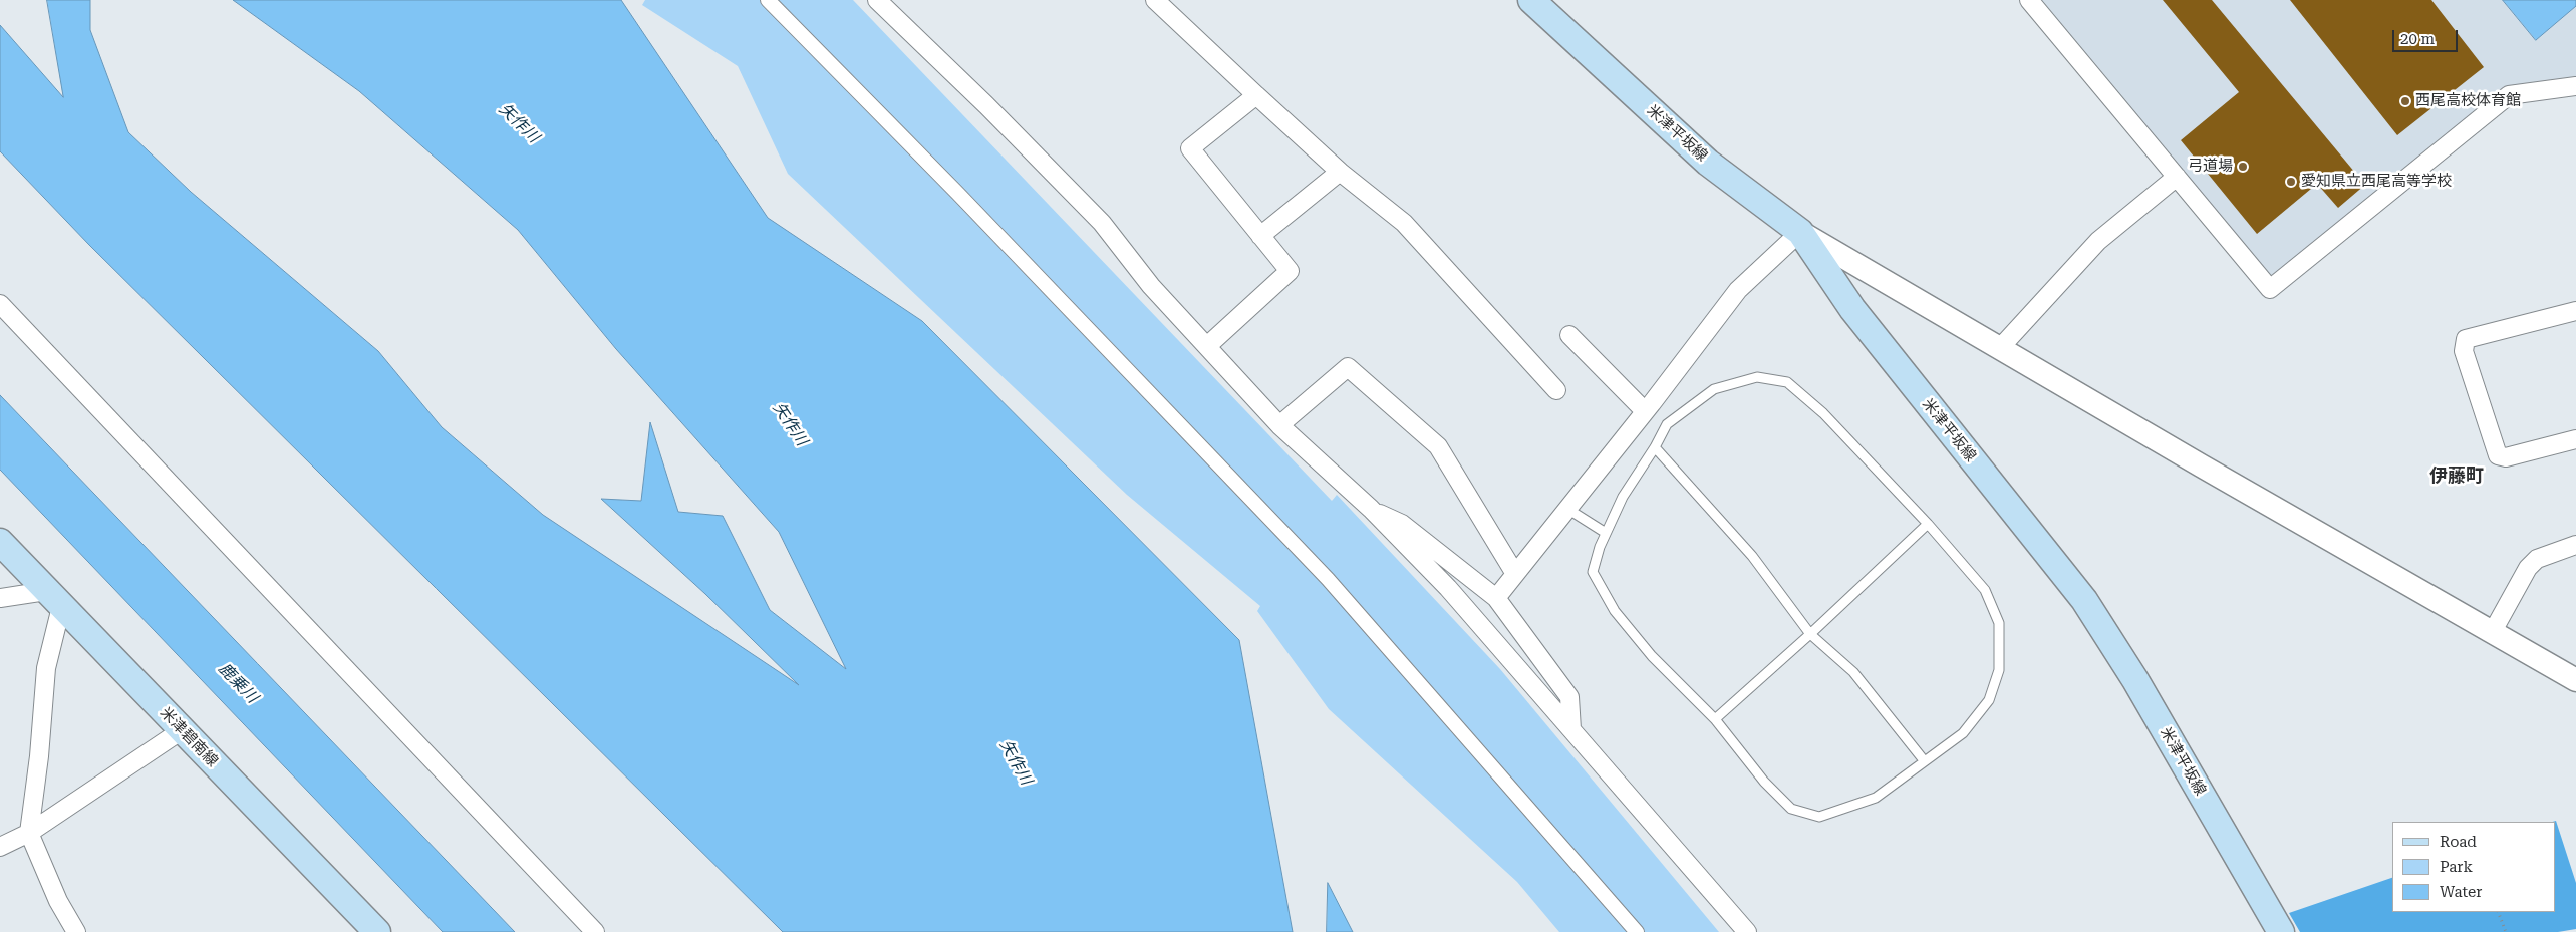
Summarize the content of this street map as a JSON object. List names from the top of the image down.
{
  "streets": {
    "main road": ["米津平坂線", "米津碧南線"]
  },
  "districts": ["伊藤町"],
  "water": ["矢作川", "鹿乗川"],
  "places": ["西尾高校体育館", "弓道場", "愛知県立西尾高等学校"],
  "legend": ["Road", "Park", "Water"],
  "scale_bar": "20 m"
}
